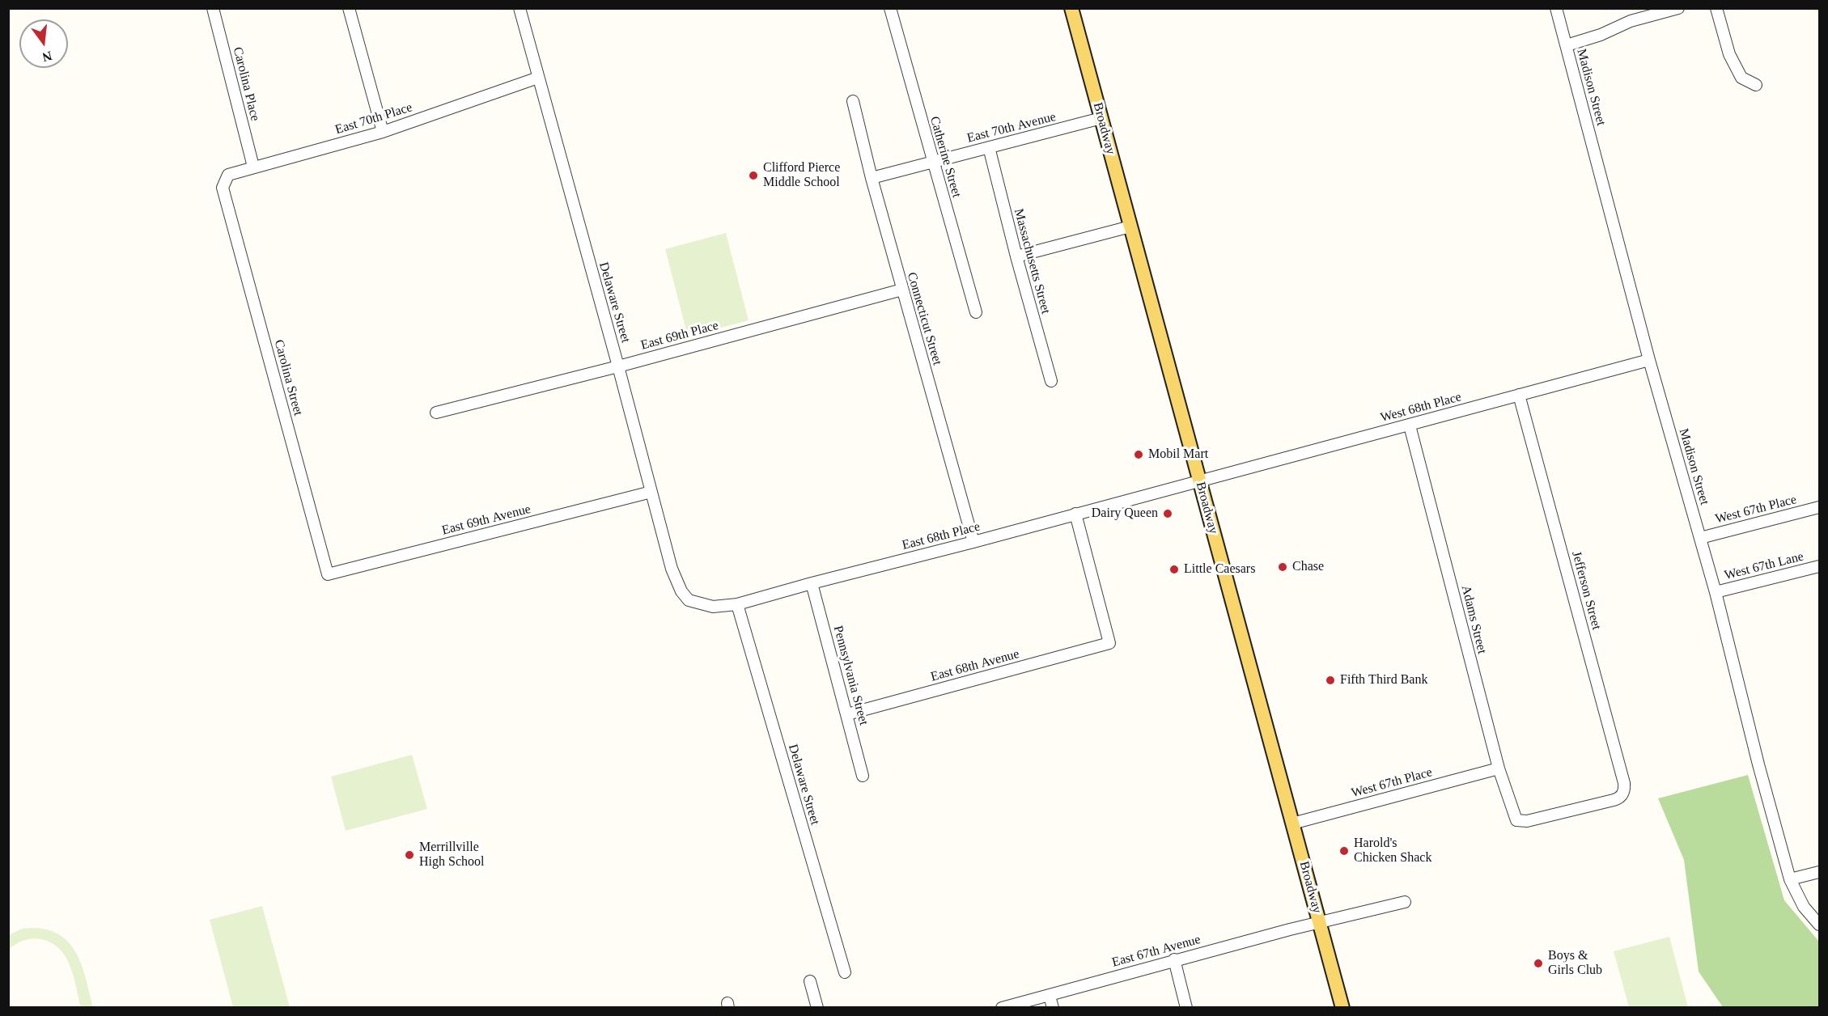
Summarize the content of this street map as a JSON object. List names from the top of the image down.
{
  "streets": {
    "main road": ["Broadway"],
    "street": [
      "Carolina Place",
      "Madison Street",
      "East 70th Place",
      "East 70th Avenue",
      "Catherine Street",
      "Massachusetts Street",
      "Delaware Street",
      "Connecticut Street",
      "East 69th Place",
      "Carolina Street",
      "West 68th Place",
      "West 67th Place",
      "East 69th Avenue",
      "East 68th Place",
      "West 67th Lane",
      "Jefferson Street",
      "Adams Street",
      "East 68th Avenue",
      "Pennsylvania Street",
      "East 67th Avenue"
    ]
  },
  "crossings": [
    ["Carolina Place", "East 70th Place"],
    ["Madison Street", "West 68th Place"],
    ["Madison Street", "West 67th Place"],
    ["Madison Street", "West 67th Lane"],
    ["East 70th Place", "Delaware Street"],
    ["East 70th Place", "Carolina Street"],
    ["East 70th Avenue", "Broadway"],
    ["East 70th Avenue", "Catherine Street"],
    ["East 70th Avenue", "Massachusetts Street"],
    ["East 70th Avenue", "Connecticut Street"],
    ["Broadway", "West 68th Place"],
    ["Broadway", "West 67th Place"],
    ["Broadway", "East 68th Place"],
    ["Broadway", "East 67th Avenue"],
    ["Delaware Street", "East 69th Place"],
    ["Delaware Street", "East 69th Avenue"],
    ["Delaware Street", "East 68th Place"],
    ["Connecticut Street", "East 69th Place"],
    ["Connecticut Street", "East 68th Place"],
    ["Carolina Street", "East 69th Avenue"],
    ["West 68th Place", "East 68th Place"],
    ["West 68th Place", "Jefferson Street"],
    ["West 68th Place", "Adams Street"],
    ["West 67th Place", "Adams Street"],
    ["East 68th Place", "East 68th Avenue"],
    ["East 68th Place", "Pennsylvania Street"],
    ["Jefferson Street", "Adams Street"],
    ["East 68th Avenue", "Pennsylvania Street"]
  ],
  "places": [
    "Clifford Pierce Middle School",
    "Mobil Mart",
    "Dairy Queen",
    "Chase",
    "Little Caesars",
    "Fifth Third Bank",
    "Harold's Chicken Shack",
    "Merrillville High School",
    "Boys & Girls Club"
  ],
  "north": "bottom"
}
